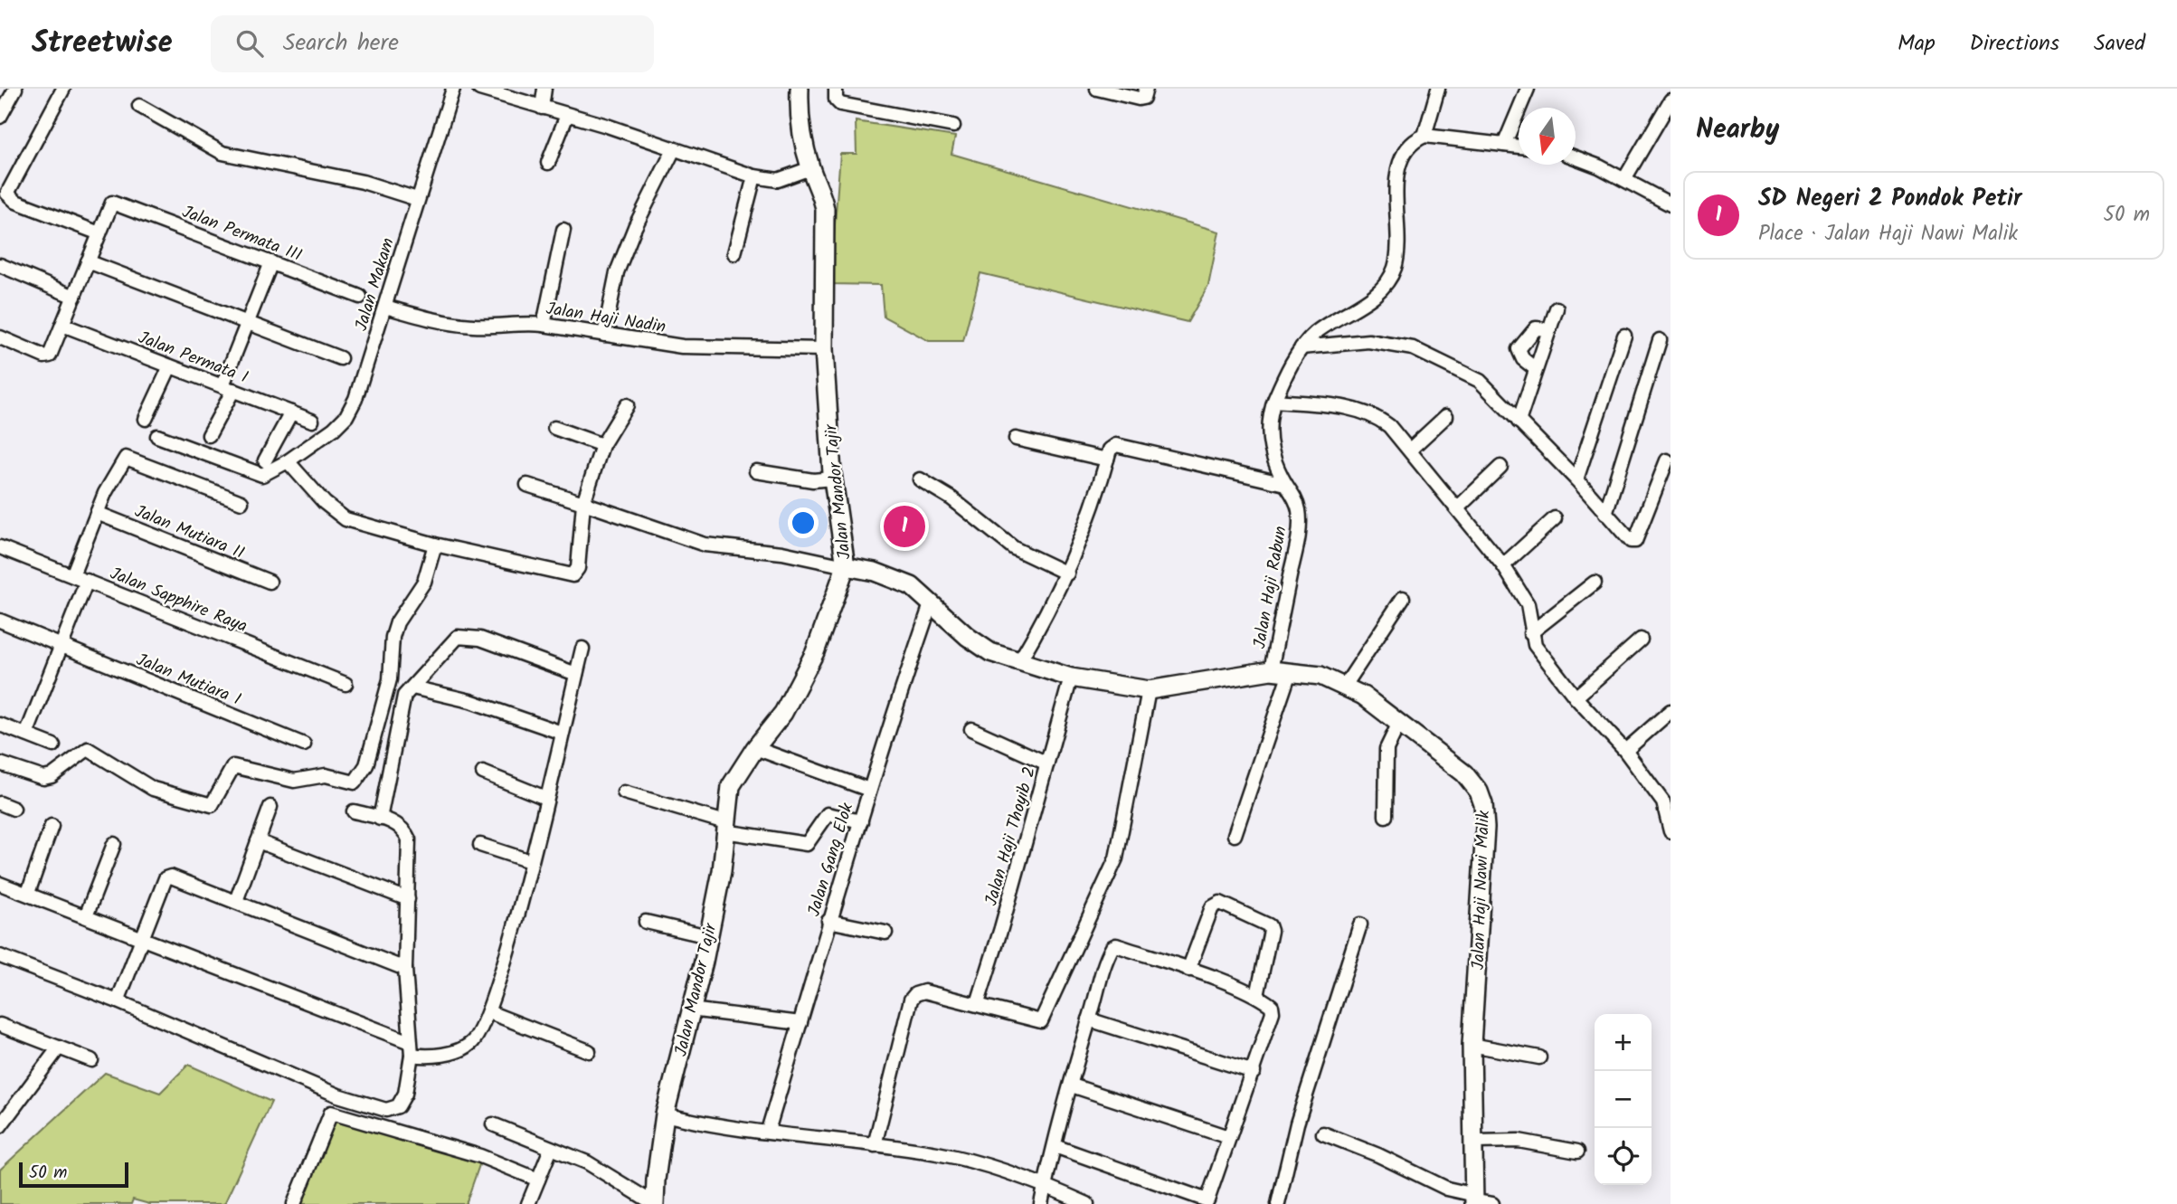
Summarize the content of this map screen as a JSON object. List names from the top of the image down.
{
  "streets": {
    "main road": ["Jalan Mandor Tajir", "Jalan Haji Nawi Malik"],
    "street": [
      "Jalan Permata III",
      "Jalan Makam",
      "Jalan Haji Nadin",
      "Jalan Permata I",
      "Jalan Mutiara II",
      "Jalan Haji Rabun",
      "Jalan Sapphire Raya",
      "Jalan Mutiara I",
      "Jalan Haji Thoyib 2",
      "Jalan Gang Elok"
    ]
  },
  "crossings": [
    ["Jalan Makam", "Jalan Haji Nadin"],
    ["Jalan Haji Nadin", "Jalan Mandor Tajir"],
    ["Jalan Mandor Tajir", "Jalan Haji Nawi Malik"],
    ["Jalan Haji Rabun", "Jalan Haji Nawi Malik"],
    ["Jalan Haji Thoyib 2", "Jalan Haji Nawi Malik"],
    ["Jalan Gang Elok", "Jalan Haji Nawi Malik"]
  ],
  "scale_bar": "50 m",
  "north": "bottom",
  "page": {
    "header": "Streetwise",
    "search": "Search here",
    "nav": ["Map", "Directions", "Saved"],
    "heading": "Nearby",
    "list": [
      {
        "mark": "1",
        "name": "SD Negeri 2 Pondok Petir",
        "note": "Place · Jalan Haji Nawi Malik",
        "value": "50 m"
      }
    ],
    "pins": "1",
    "map_buttons": ["+", "−"],
    "scale": "50 m"
  }
}
